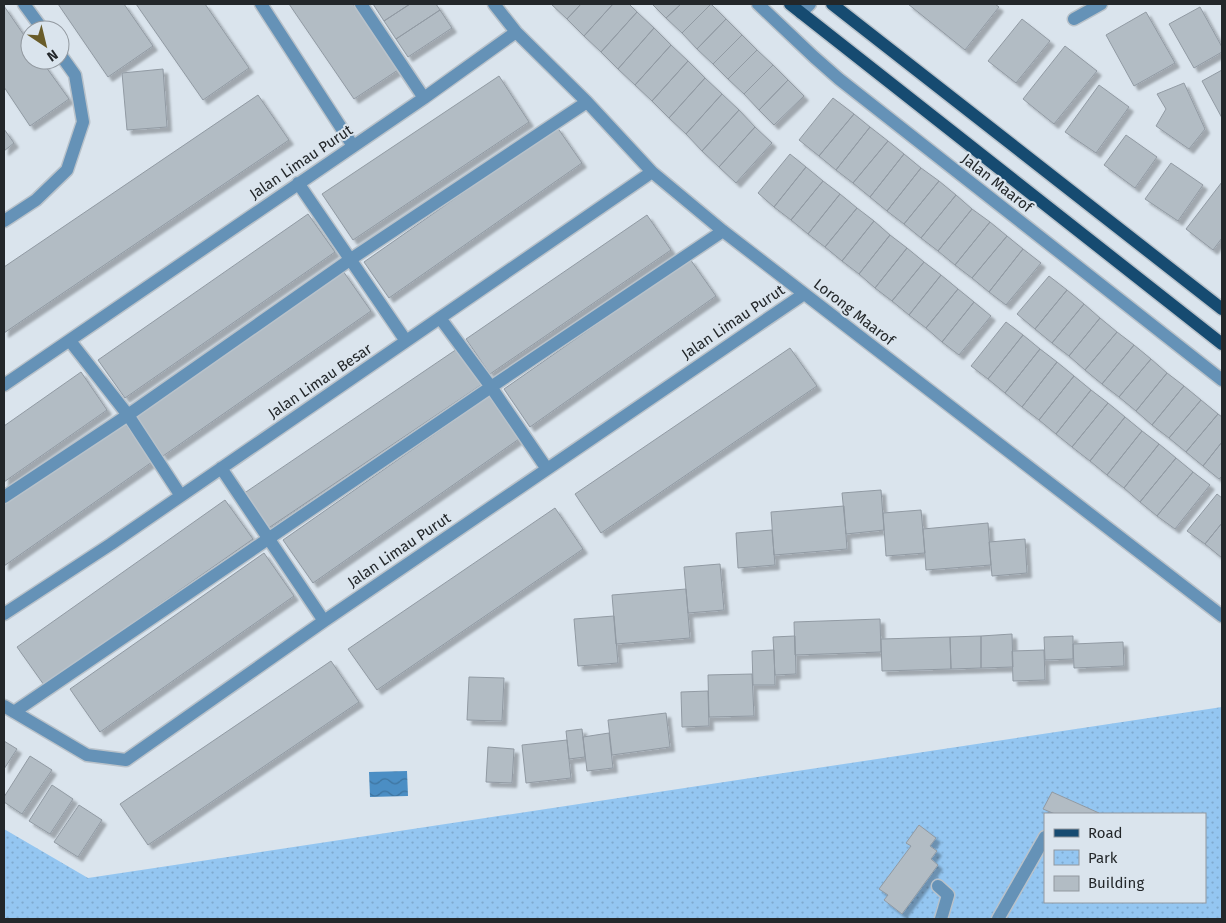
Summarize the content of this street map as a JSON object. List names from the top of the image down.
{
  "streets": {
    "main road": ["Jalan Maarof"],
    "street": ["Jalan Limau Purut", "Lorong Maarof", "Jalan Limau Besar"]
  },
  "crossings": [
    ["Jalan Limau Purut", "Lorong Maarof"],
    ["Lorong Maarof", "Jalan Limau Besar"]
  ],
  "legend": ["Road", "Park", "Building"],
  "north": "bottom right"
}
